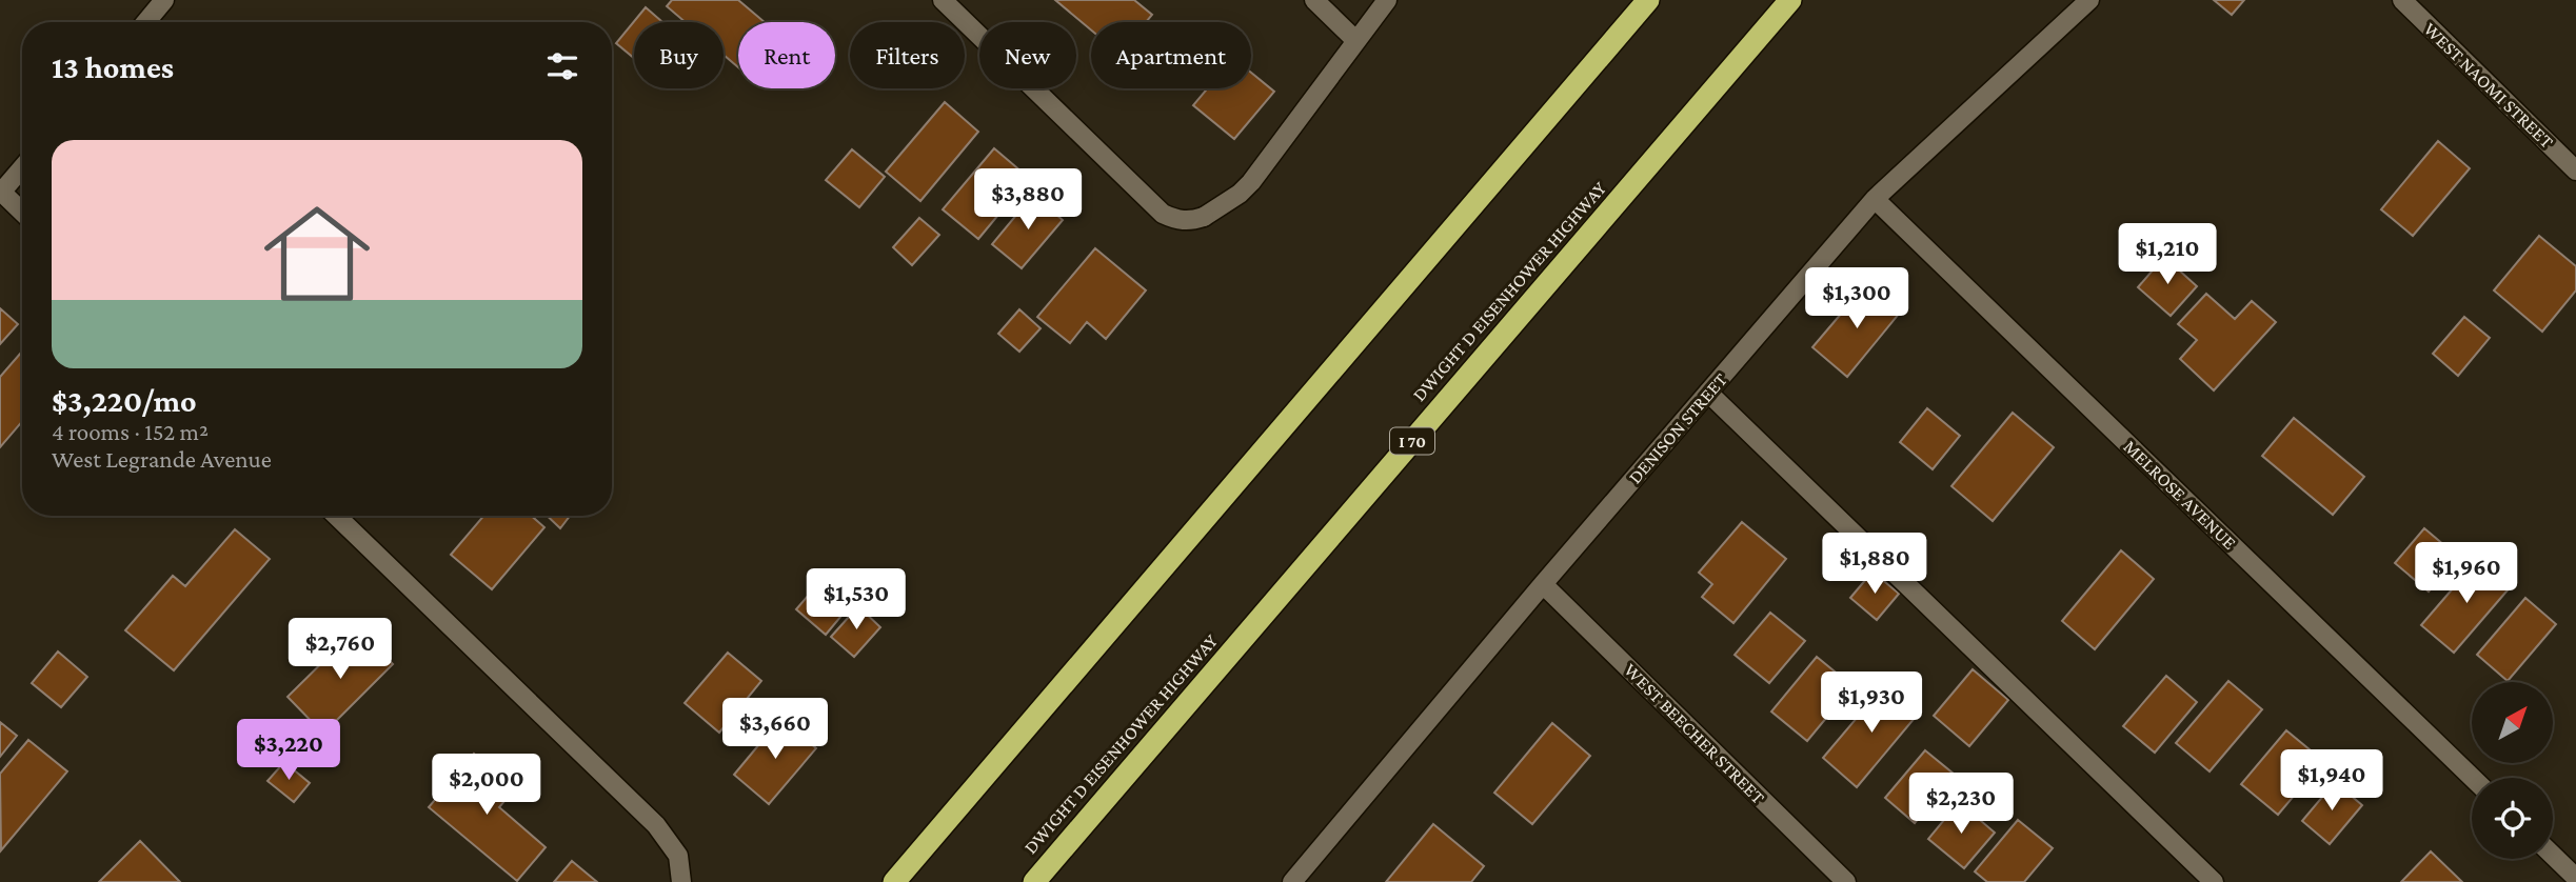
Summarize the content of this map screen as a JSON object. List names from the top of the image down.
{
  "streets": {
    "highway": ["DWIGHT D EISENHOWER HIGHWAY", "I 70"],
    "street": [
      "WEST NAOMI STREET",
      "DENISON STREET",
      "MELROSE AVENUE",
      "WEST BEECHER STREET"
    ]
  },
  "crossings": [
    ["DENISON STREET", "MELROSE AVENUE"],
    ["DENISON STREET", "WEST BEECHER STREET"]
  ],
  "north": "top right",
  "page": {
    "chip": [
      "Buy",
      "Rent",
      "Filters",
      "New",
      "Apartment"
    ],
    "heading": "13 homes",
    "list": [
      {
        "name": "$3,220/mo",
        "note": "4 rooms · 152 m² · West Legrande Avenue"
      }
    ],
    "price": [
      "$3,880",
      "$1,210",
      "$1,300",
      "$1,880",
      "$1,960",
      "$1,530",
      "$2,760",
      "$1,930",
      "$3,660",
      "$3,220",
      "$1,940",
      "$2,000",
      "$2,230"
    ]
  }
}
